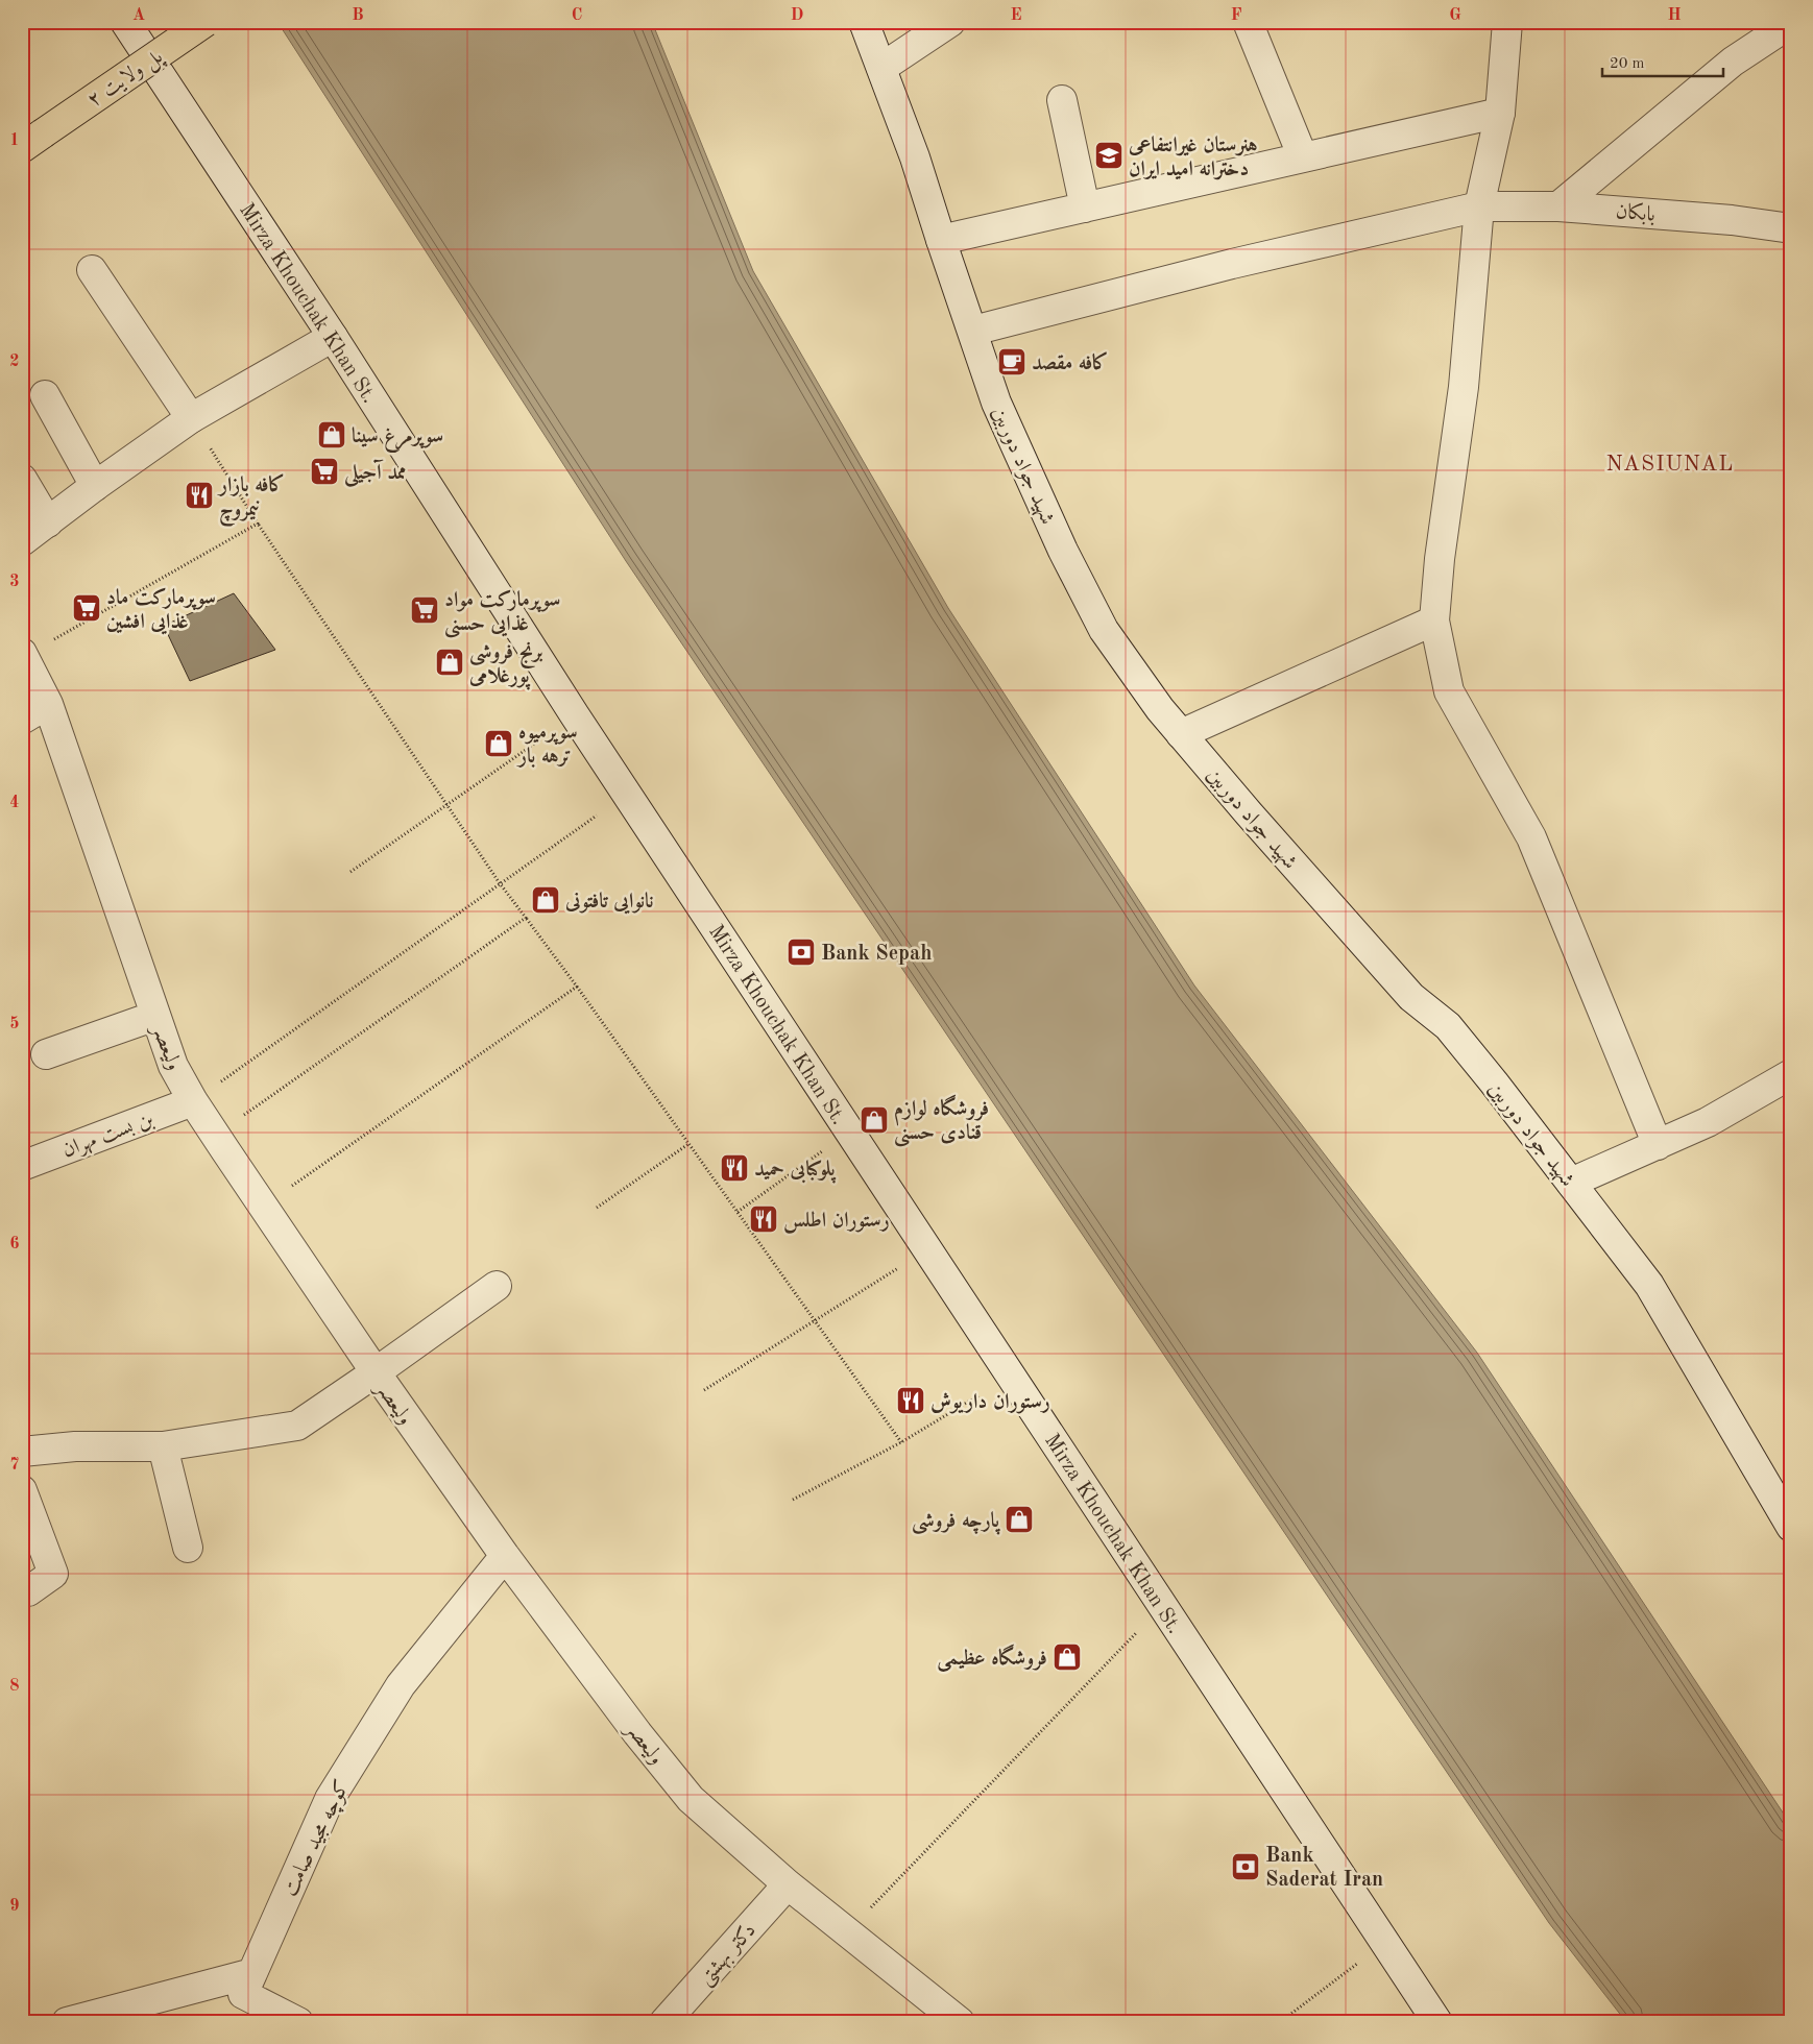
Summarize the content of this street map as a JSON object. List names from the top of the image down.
{
  "streets": {
    "main road": ["پل ولایت ۲"],
    "street": [
      "بابکان",
      "Mirza Khouchak Khan St.",
      "شهید جواد دوربین",
      "ولیعصر",
      "بن بست مهران",
      "کوچه مجید صامت",
      "دکتر بهشتی"
    ]
  },
  "crossings": [
    ["بابکان", "شهید جواد دوربین"],
    ["ولیعصر", "بن بست مهران"],
    ["ولیعصر", "کوچه مجید صامت"],
    ["ولیعصر", "دکتر بهشتی"]
  ],
  "districts": ["NASIUNAL"],
  "places": {
    "school or university": ["هنرستان غیرانتفاعی دخترانه امید ایران"],
    "cafe": ["کافه مقصد"],
    "shop": [
      "سوپرمرغ سینا",
      "برنج فروشی پورغلامی",
      "سوپرمیوه ترهه بار",
      "نانوایی تافتونی",
      "فروشگاه لوازم قنادی حسنی",
      "پارچه فروشی",
      "فروشگاه عظیمی"
    ],
    "supermarket": ["ممد آجیلی", "سوپرمارکت ماد غذایی افشین", "سوپرمارکت مواد غذایی حسنی"],
    "restaurant": [
      "کافه بازار نیمروچ",
      "پلوکبابی حمید",
      "رستوران اطلس",
      "رستوران داریوش"
    ],
    "bank": ["Bank Sepah", "Bank Saderat Iran"]
  },
  "scale_bar": "20 m",
  "grid": {
    "columns": [
      "A",
      "B",
      "C",
      "D",
      "E",
      "F",
      "G",
      "H"
    ],
    "rows": [
      "1",
      "2",
      "3",
      "4",
      "5",
      "6",
      "7",
      "8",
      "9"
    ]
  }
}
